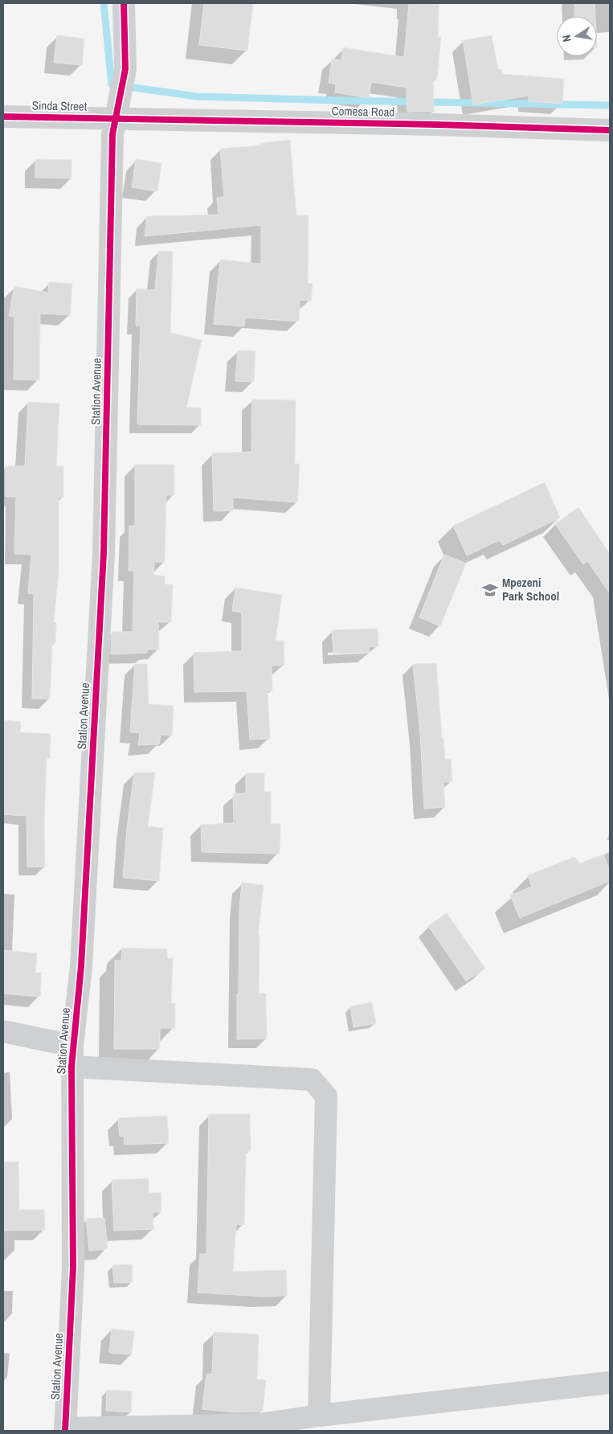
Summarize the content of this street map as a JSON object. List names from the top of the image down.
{
  "streets": {
    "street": ["Sinda Street", "Comesa Road", "Station Avenue"]
  },
  "crossings": [
    ["Sinda Street", "Comesa Road"],
    ["Sinda Street", "Station Avenue"],
    ["Comesa Road", "Station Avenue"]
  ],
  "places": {
    "school or university": ["Mpezeni Park School"]
  },
  "north": "left"
}
